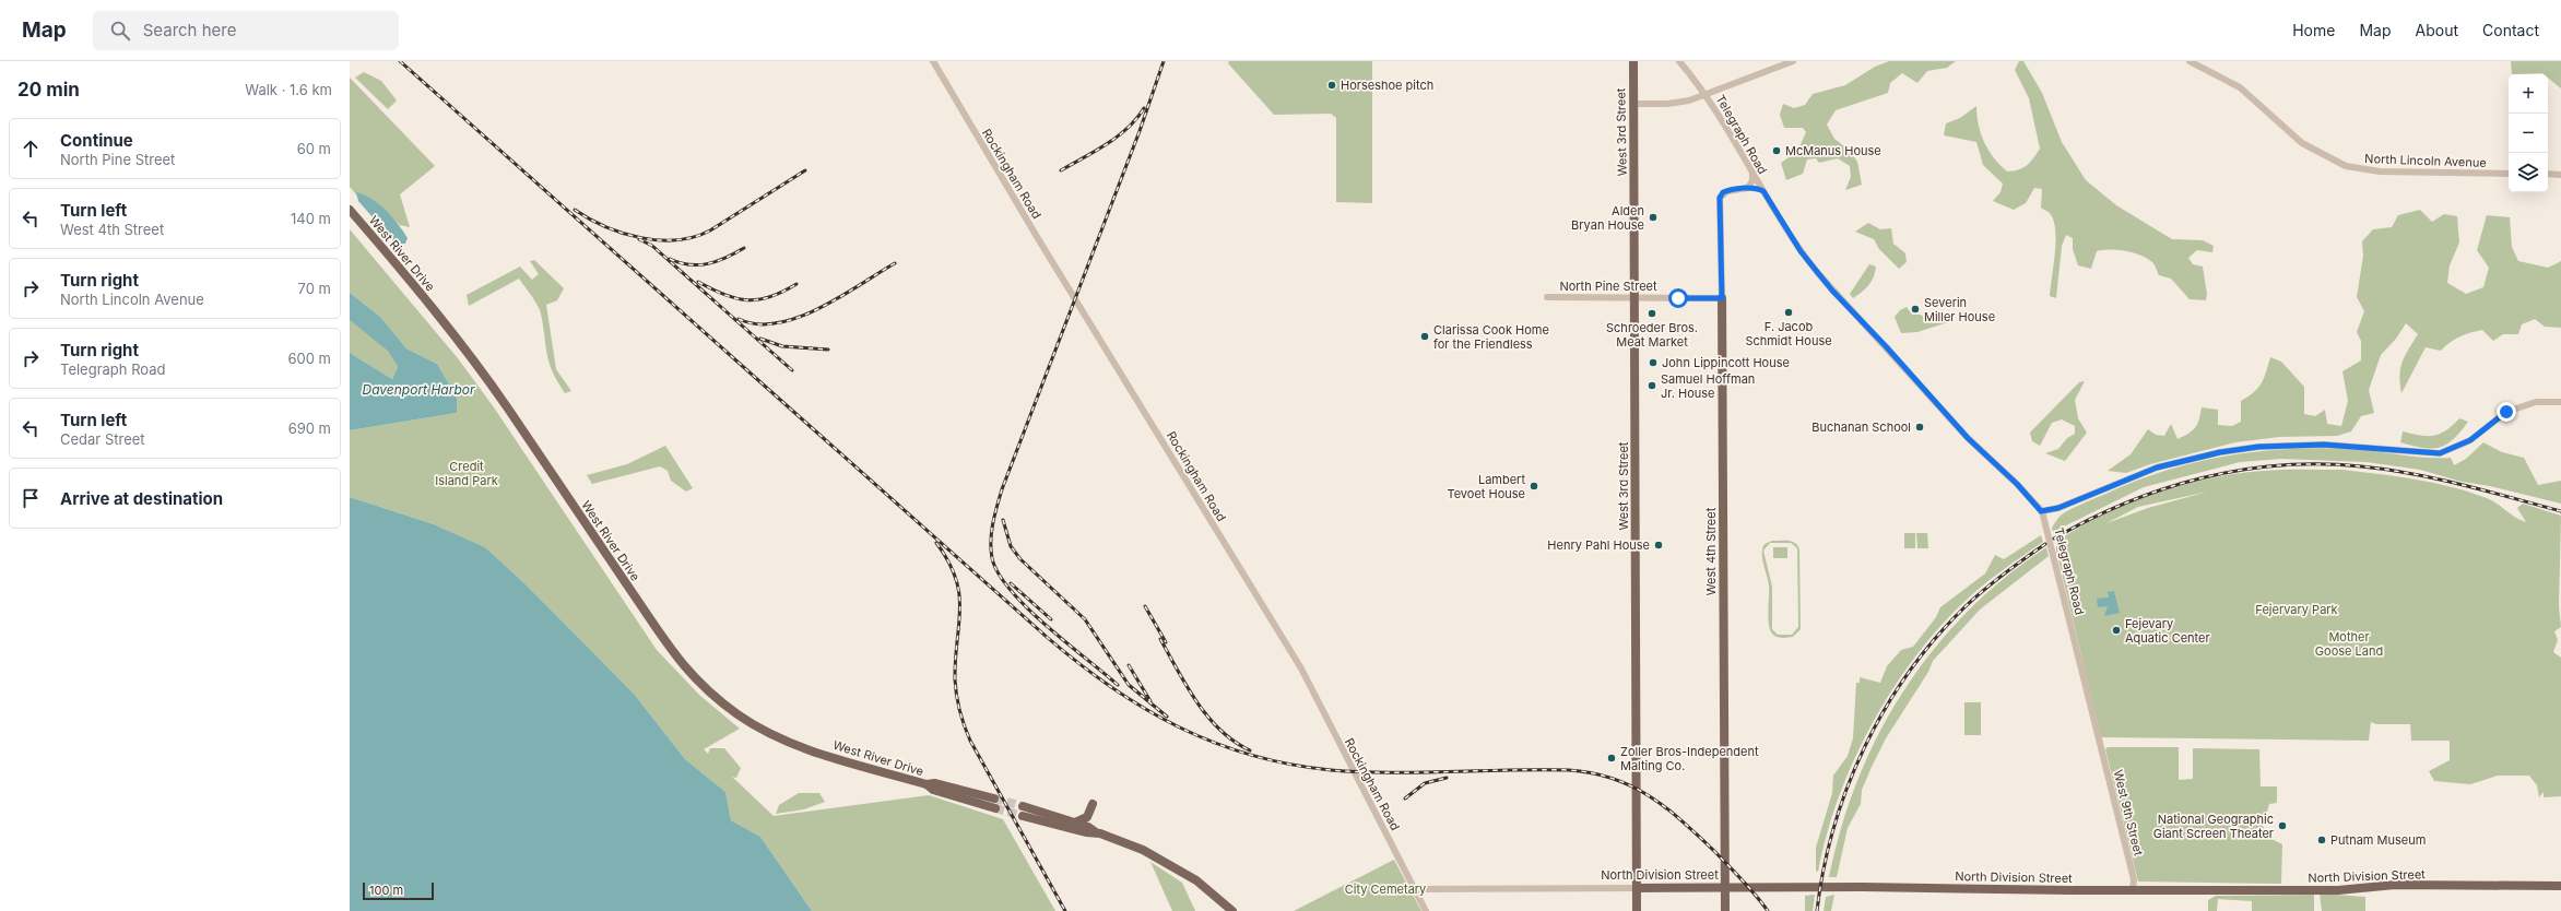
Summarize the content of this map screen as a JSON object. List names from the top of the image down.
{
  "streets": {
    "main road": [
      "West 3rd Street",
      "West River Drive",
      "West 4th Street",
      "North Division Street"
    ],
    "street": [
      "Telegraph Road",
      "North Lincoln Avenue",
      "Rockingham Road",
      "North Pine Street",
      "West 9th Street"
    ]
  },
  "crossings": [
    ["West 3rd Street", "North Pine Street"],
    ["West 3rd Street", "North Division Street"],
    ["Telegraph Road", "West 9th Street"],
    ["Rockingham Road", "North Division Street"],
    ["North Pine Street", "West 4th Street"],
    ["West 4th Street", "North Division Street"],
    ["West 9th Street", "North Division Street"]
  ],
  "water": ["Davenport Harbor"],
  "parks": [
    "Credit Island Park",
    "Fejervary Park",
    "Mother Goose Land",
    "City Cemetary"
  ],
  "places": [
    "Horseshoe pitch",
    "McManus House",
    "Alden Bryan House",
    "Severin Miller House",
    "F. Jacob Schmidt House",
    "Schroeder Bros. Meat Market",
    "Clarissa Cook Home for the Friendless",
    "John Lippincott House",
    "Samuel Hoffman Jr. House",
    "Buchanan School",
    "Lambert Tevoet House",
    "Henry Pahl House",
    "Fejevary Aquatic Center",
    "Zoller Bros-Independent Malting Co.",
    "National Geographic Giant Screen Theater",
    "Putnam Museum"
  ],
  "scale_bar": "100 m",
  "page": {
    "header": "Map",
    "search": "Search here",
    "nav": [
      "Home",
      "Map",
      "About",
      "Contact"
    ],
    "heading": ["20 min", "Walk · 1.6 km"],
    "map_buttons": ["+", "−"],
    "list": [
      ["Continue", "North Pine Street", "60 m"],
      ["Turn left", "West 4th Street", "140 m"],
      ["Turn right", "North Lincoln Avenue", "70 m"],
      ["Turn right", "Telegraph Road", "600 m"],
      ["Turn left", "Cedar Street", "690 m"],
      "Arrive at destination"
    ],
    "scale": "100 m"
  }
}
